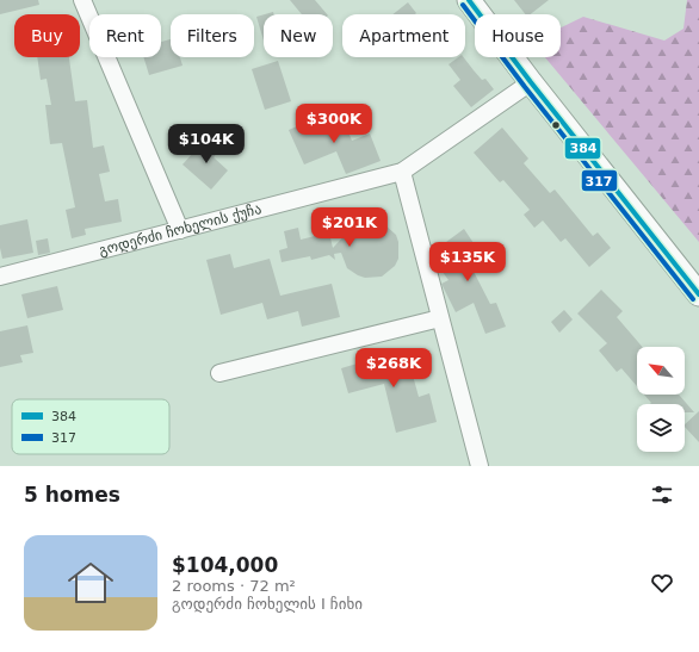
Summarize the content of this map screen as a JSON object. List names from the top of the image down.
{
  "streets": {
    "street": ["გოდერძი ჩოხელის ქუჩა"]
  },
  "lines": ["transit line 384", "transit line 317"],
  "legend": ["384", "317"],
  "north": "top left",
  "page": {
    "chip": [
      "Buy",
      "Rent",
      "Filters",
      "New",
      "Apartment",
      "House"
    ],
    "price": [
      "$300K",
      "$104K",
      "$201K",
      "$135K",
      "$268K"
    ],
    "heading": "5 homes",
    "list": [
      {
        "name": "$104,000",
        "note": "2 rooms · 72 m² · გოდერძი ჩოხელის I ჩიხი"
      }
    ]
  }
}
